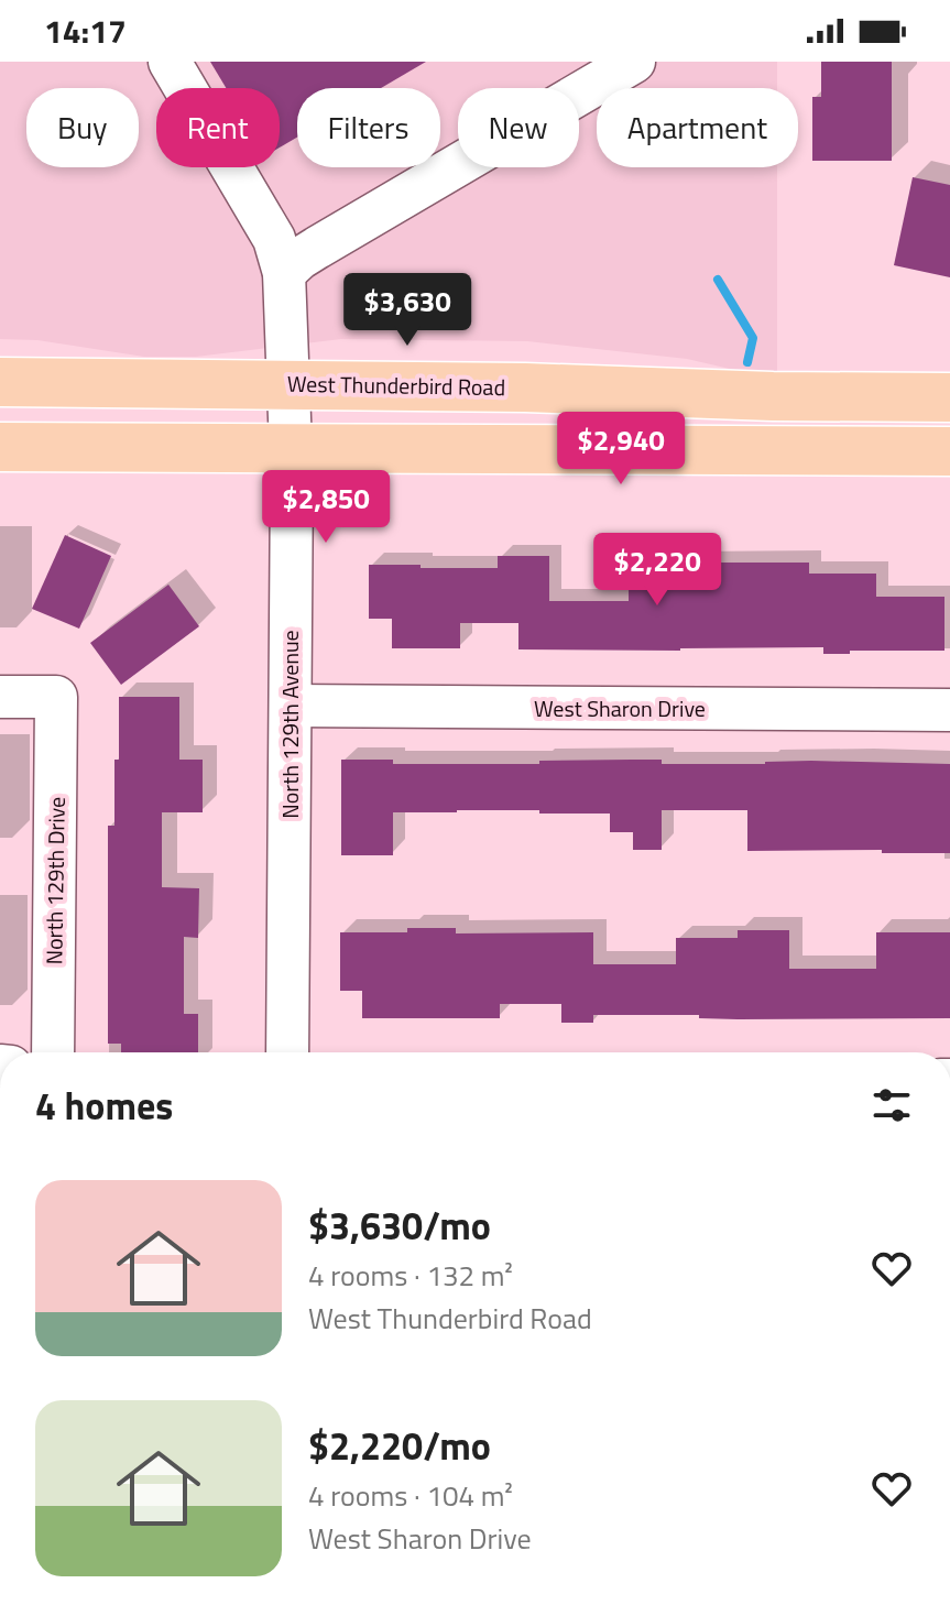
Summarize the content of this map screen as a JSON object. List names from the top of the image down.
{
  "streets": {
    "main road": ["West Thunderbird Road"],
    "street": ["West Sharon Drive", "North 129th Avenue", "North 129th Drive"]
  },
  "crossings": [
    ["West Thunderbird Road", "North 129th Avenue"],
    ["West Sharon Drive", "North 129th Avenue"]
  ],
  "page": {
    "status": "14:17",
    "chip": [
      "Buy",
      "Rent",
      "Filters",
      "New",
      "Apartment"
    ],
    "price": [
      "$3,630",
      "$2,940",
      "$2,850",
      "$2,220"
    ],
    "heading": "4 homes",
    "list": [
      {
        "name": "$3,630/mo",
        "note": "4 rooms · 132 m² · West Thunderbird Road"
      },
      {
        "name": "$2,220/mo",
        "note": "4 rooms · 104 m² · West Sharon Drive"
      }
    ]
  }
}
